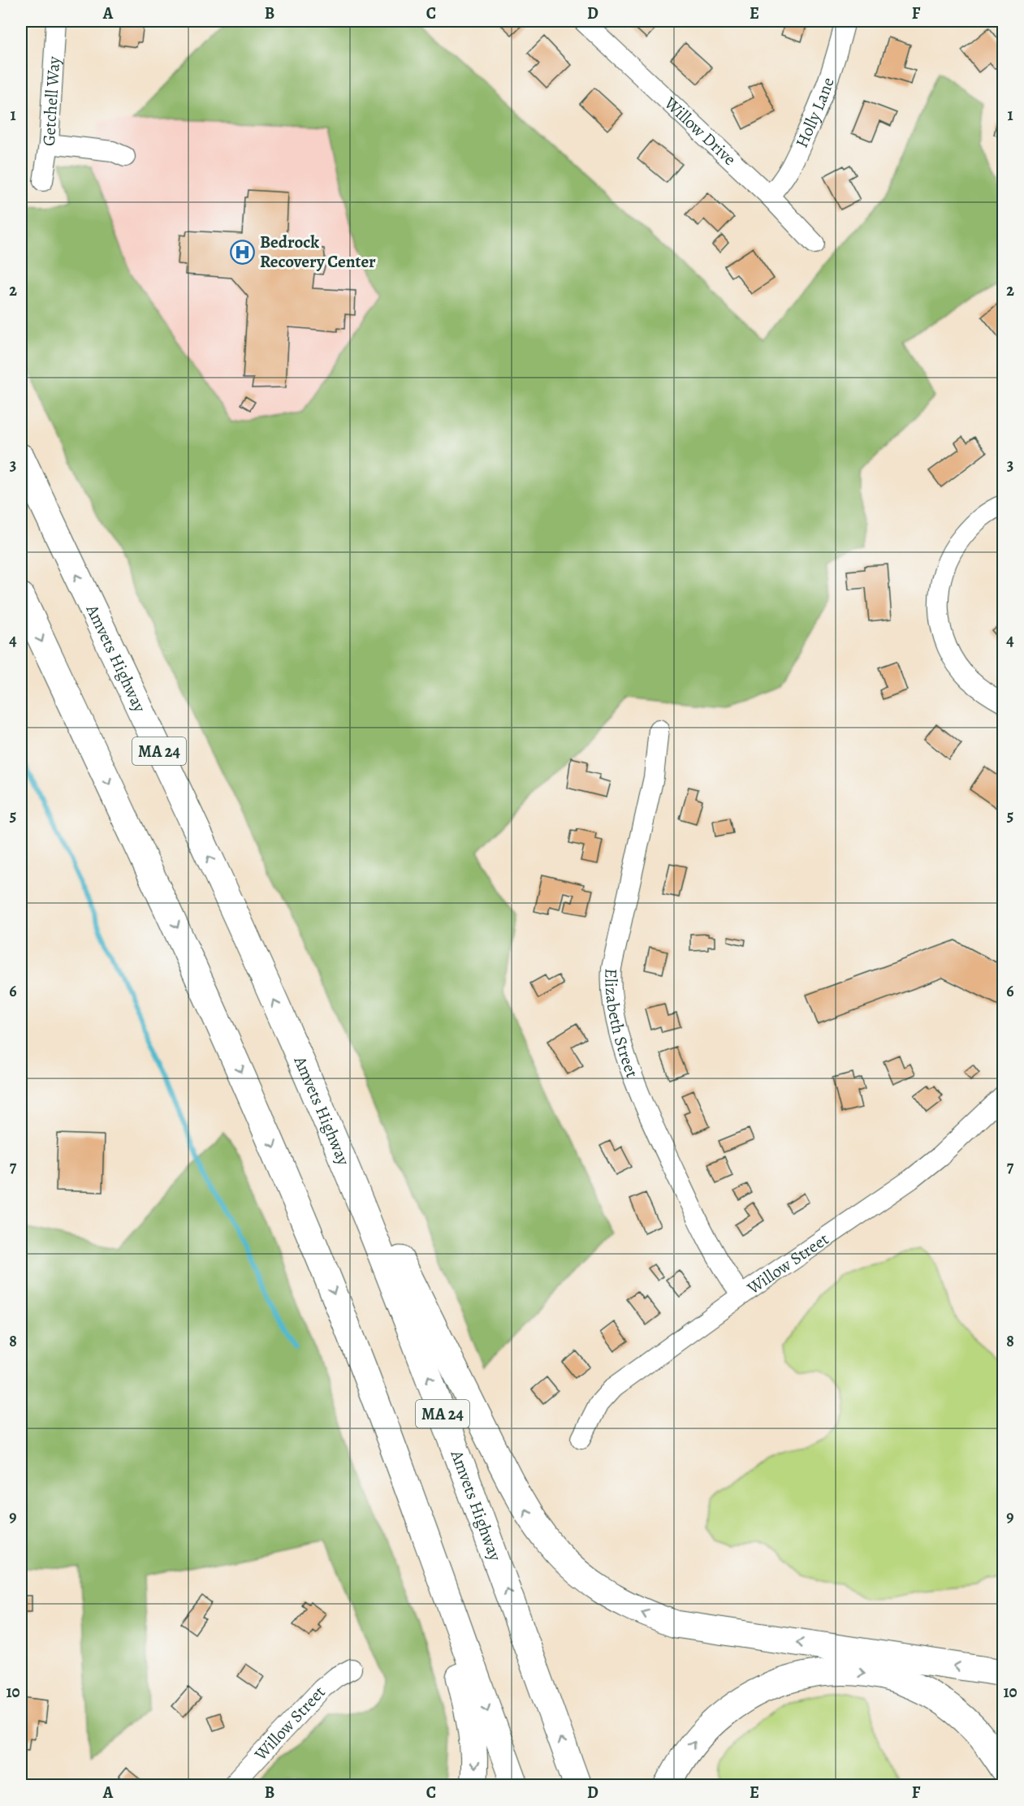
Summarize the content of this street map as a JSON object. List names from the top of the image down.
{
  "streets": {
    "highway": ["Amvets Highway", "MA 24"],
    "street": [
      "Getchell Way",
      "Holly Lane",
      "Willow Drive",
      "Elizabeth Street",
      "Willow Street"
    ]
  },
  "crossings": [
    ["Holly Lane", "Willow Drive"],
    ["Elizabeth Street", "Willow Street"]
  ],
  "places": {
    "hospital": ["Bedrock Recovery Center"]
  },
  "grid": {
    "columns": [
      "A",
      "B",
      "C",
      "D",
      "E",
      "F"
    ],
    "rows": [
      "1",
      "2",
      "3",
      "4",
      "5",
      "6",
      "7",
      "8",
      "9",
      "10"
    ]
  }
}
